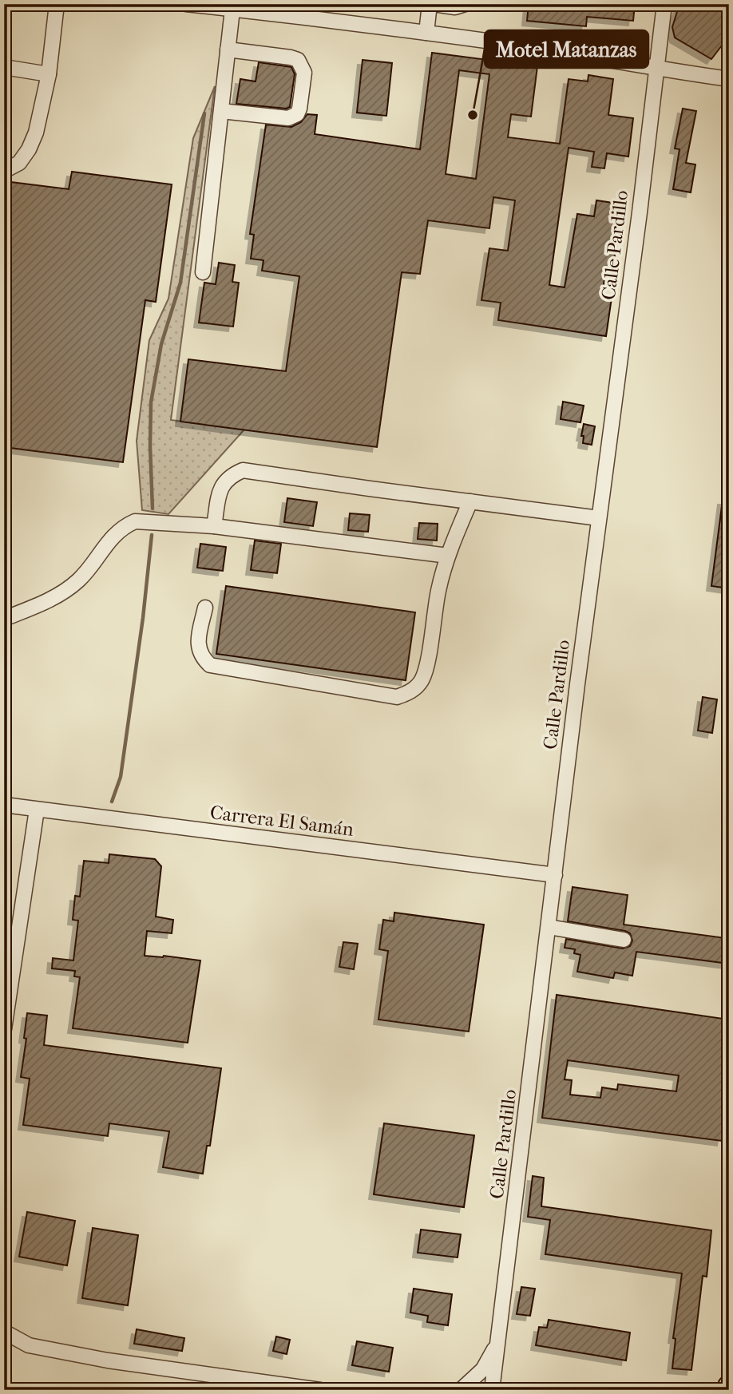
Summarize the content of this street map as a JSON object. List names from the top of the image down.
{
  "streets": {
    "street": ["Calle Pardillo", "Carrera El Samán"]
  },
  "crossings": [
    ["Calle Pardillo", "Carrera El Samán"]
  ],
  "places": ["Motel Matanzas"]
}
